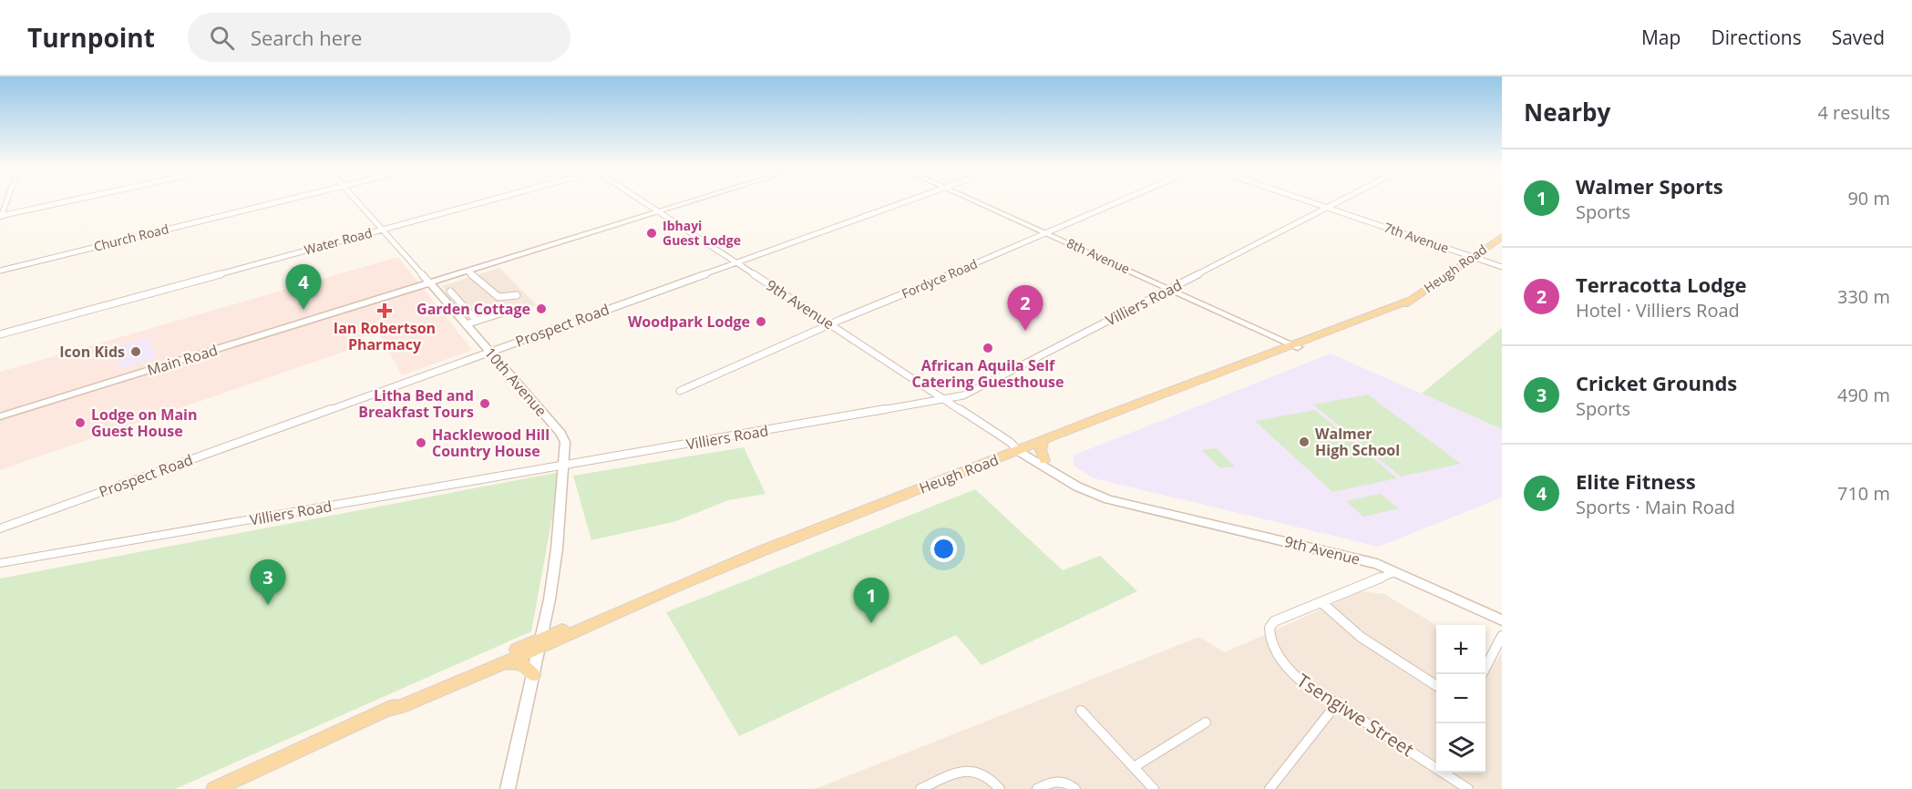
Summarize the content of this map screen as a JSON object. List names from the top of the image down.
{
  "streets": {
    "main road": [
      "8th Avenue",
      "Heugh Road",
      "9th Avenue",
      "Main Road",
      "10th Avenue"
    ],
    "street": [
      "Church Road",
      "7th Avenue",
      "Water Road",
      "Fordyce Road",
      "Villiers Road",
      "Prospect Road",
      "Tsengiwe Street"
    ]
  },
  "crossings": [
    ["7th Avenue", "Heugh Road"],
    ["7th Avenue", "Villiers Road"],
    ["Water Road", "10th Avenue"],
    ["8th Avenue", "Heugh Road"],
    ["8th Avenue", "Fordyce Road"],
    ["8th Avenue", "Villiers Road"],
    ["Heugh Road", "9th Avenue"],
    ["Heugh Road", "10th Avenue"],
    ["Fordyce Road", "9th Avenue"],
    ["Villiers Road", "9th Avenue"],
    ["Villiers Road", "10th Avenue"],
    ["9th Avenue", "Prospect Road"],
    ["9th Avenue", "Main Road"],
    ["9th Avenue", "Tsengiwe Street"],
    ["Prospect Road", "10th Avenue"],
    ["Main Road", "10th Avenue"]
  ],
  "places": {
    "other": [
      "Ibhayi Guest Lodge",
      "Garden Cottage",
      "Woodpark Lodge",
      "African Aquila Self Catering Guesthouse",
      "Icon Kids",
      "Litha Bed and Breakfast Tours",
      "Lodge on Main Guest House",
      "Walmer High School",
      "Hacklewood Hill Country House"
    ],
    "health": ["Ian Robertson Pharmacy"]
  },
  "page": {
    "header": "Turnpoint",
    "search": "Search here",
    "nav": ["Map", "Directions", "Saved"],
    "heading": ["Nearby", "4 results"],
    "list": [
      {
        "mark": "1",
        "name": "Walmer Sports",
        "note": "Sports",
        "value": "90 m"
      },
      {
        "mark": "2",
        "name": "Terracotta Lodge",
        "note": "Hotel · Villiers Road",
        "value": "330 m"
      },
      {
        "mark": "3",
        "name": "Cricket Grounds",
        "note": "Sports",
        "value": "490 m"
      },
      {
        "mark": "4",
        "name": "Elite Fitness",
        "note": "Sports · Main Road",
        "value": "710 m"
      }
    ],
    "pins": [
      "4",
      "2",
      "3",
      "1"
    ],
    "map_buttons": ["+", "−"]
  }
}
